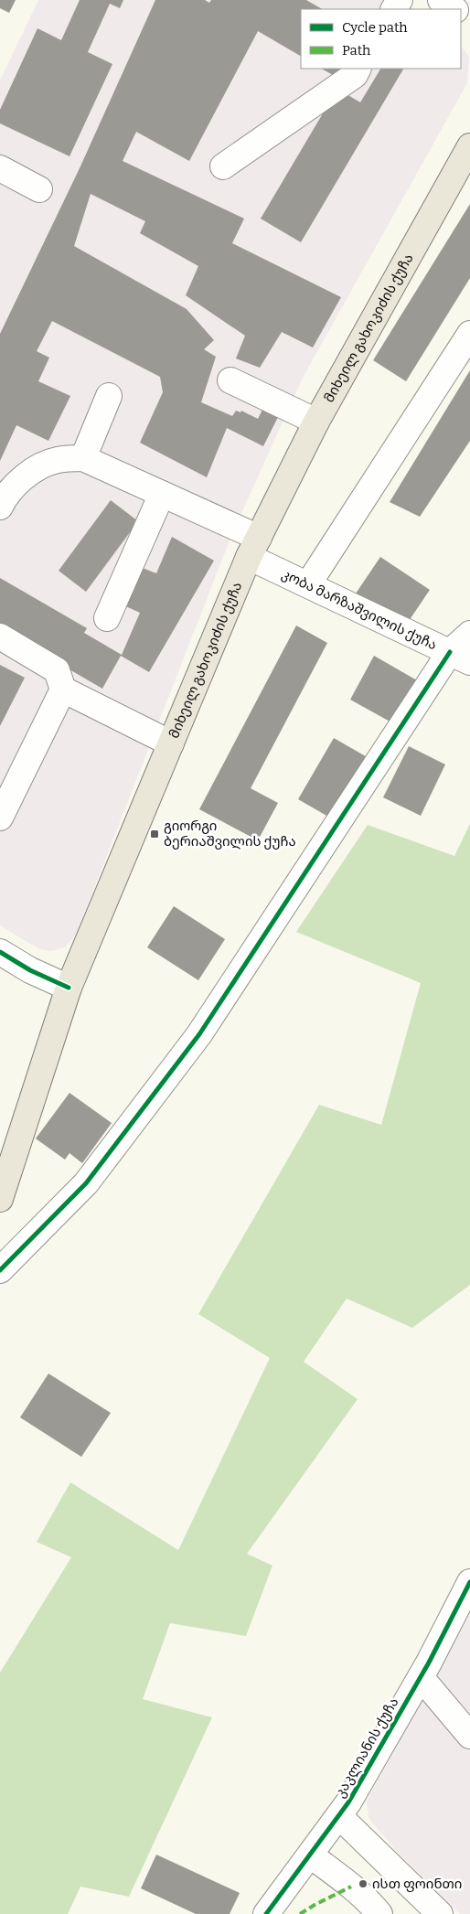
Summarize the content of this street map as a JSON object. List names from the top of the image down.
{
  "streets": {
    "main road": ["მიხეილ გახოკიძის ქუჩა"],
    "street": ["კობა მარზაშვილის ქუჩა", "კაკლიანის ქუჩა"]
  },
  "crossings": [
    ["მიხეილ გახოკიძის ქუჩა", "კობა მარზაშვილის ქუჩა"]
  ],
  "places": {
    "transit": ["გიორგი ბერიაშვილის ქუჩა"],
    "other": ["ისთ ფოინთი"]
  },
  "legend": ["Cycle path", "Path"]
}
